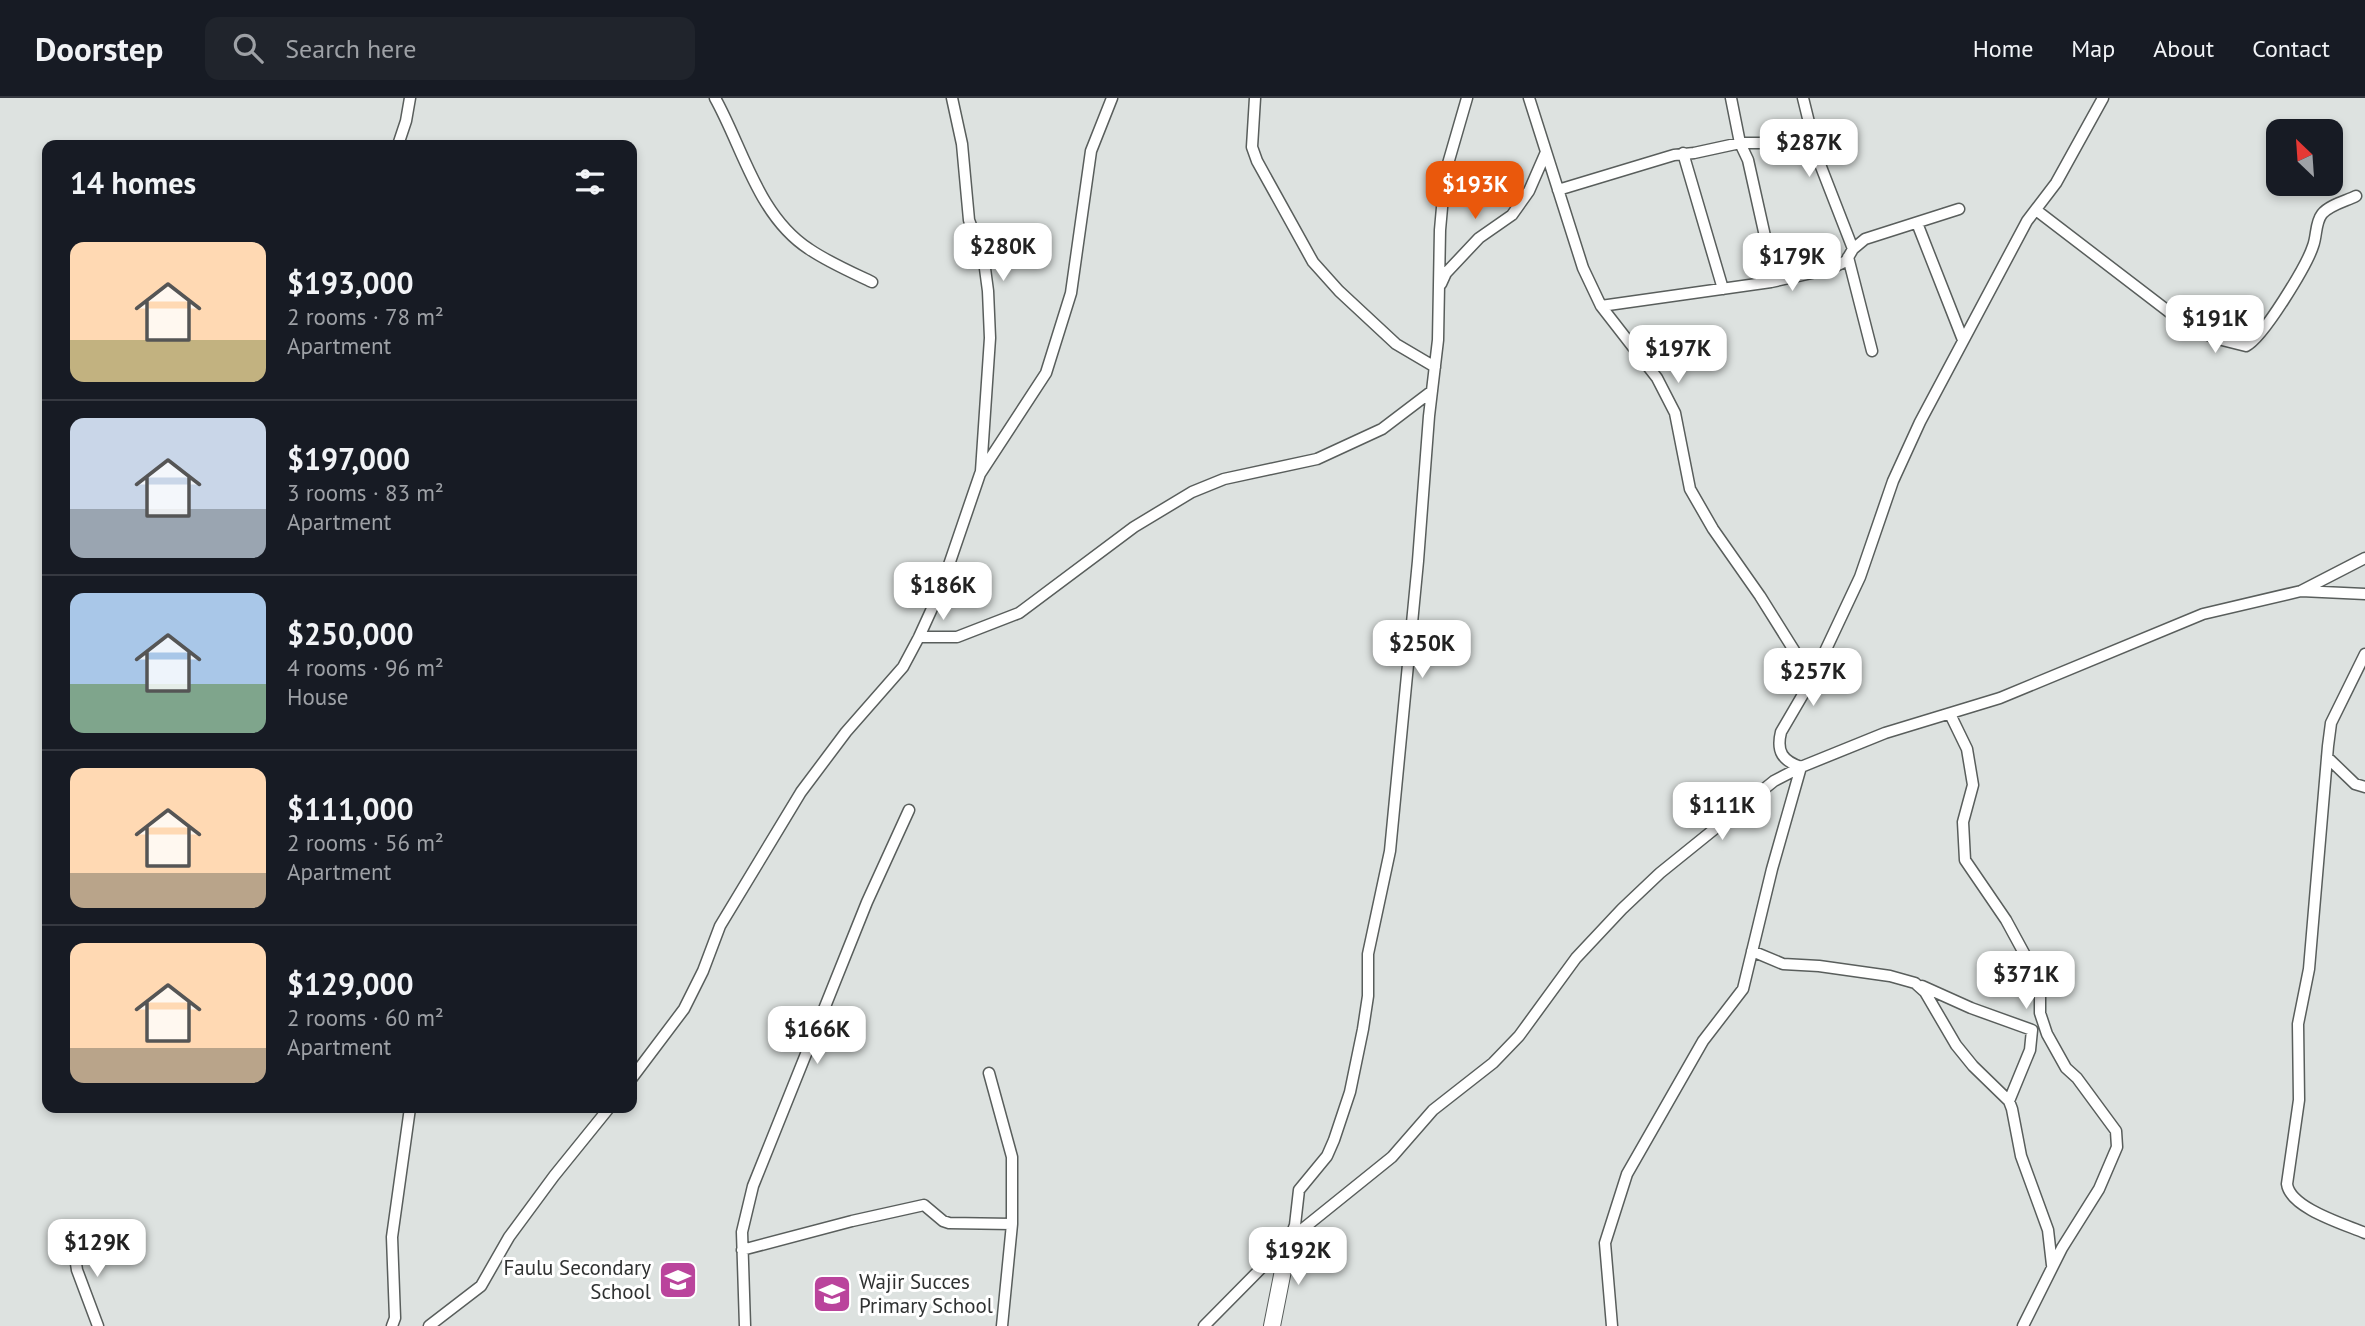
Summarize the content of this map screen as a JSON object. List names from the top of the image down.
{
  "places": {
    "school or university": ["Faulu Secondary School", "Wajir Succes Primary School"]
  },
  "north": "top left",
  "page": {
    "header": "Doorstep",
    "search": "Search here",
    "nav": [
      "Home",
      "Map",
      "About",
      "Contact"
    ],
    "price": [
      "$287K",
      "$193K",
      "$280K",
      "$179K",
      "$191K",
      "$197K",
      "$186K",
      "$250K",
      "$257K",
      "$111K",
      "$371K",
      "$166K",
      "$129K",
      "$192K"
    ],
    "heading": "14 homes",
    "list": [
      {
        "name": "$193,000",
        "note": "2 rooms · 78 m² · Apartment"
      },
      {
        "name": "$197,000",
        "note": "3 rooms · 83 m² · Apartment"
      },
      {
        "name": "$250,000",
        "note": "4 rooms · 96 m² · House"
      },
      {
        "name": "$111,000",
        "note": "2 rooms · 56 m² · Apartment"
      },
      {
        "name": "$129,000",
        "note": "2 rooms · 60 m² · Apartment"
      }
    ]
  }
}
